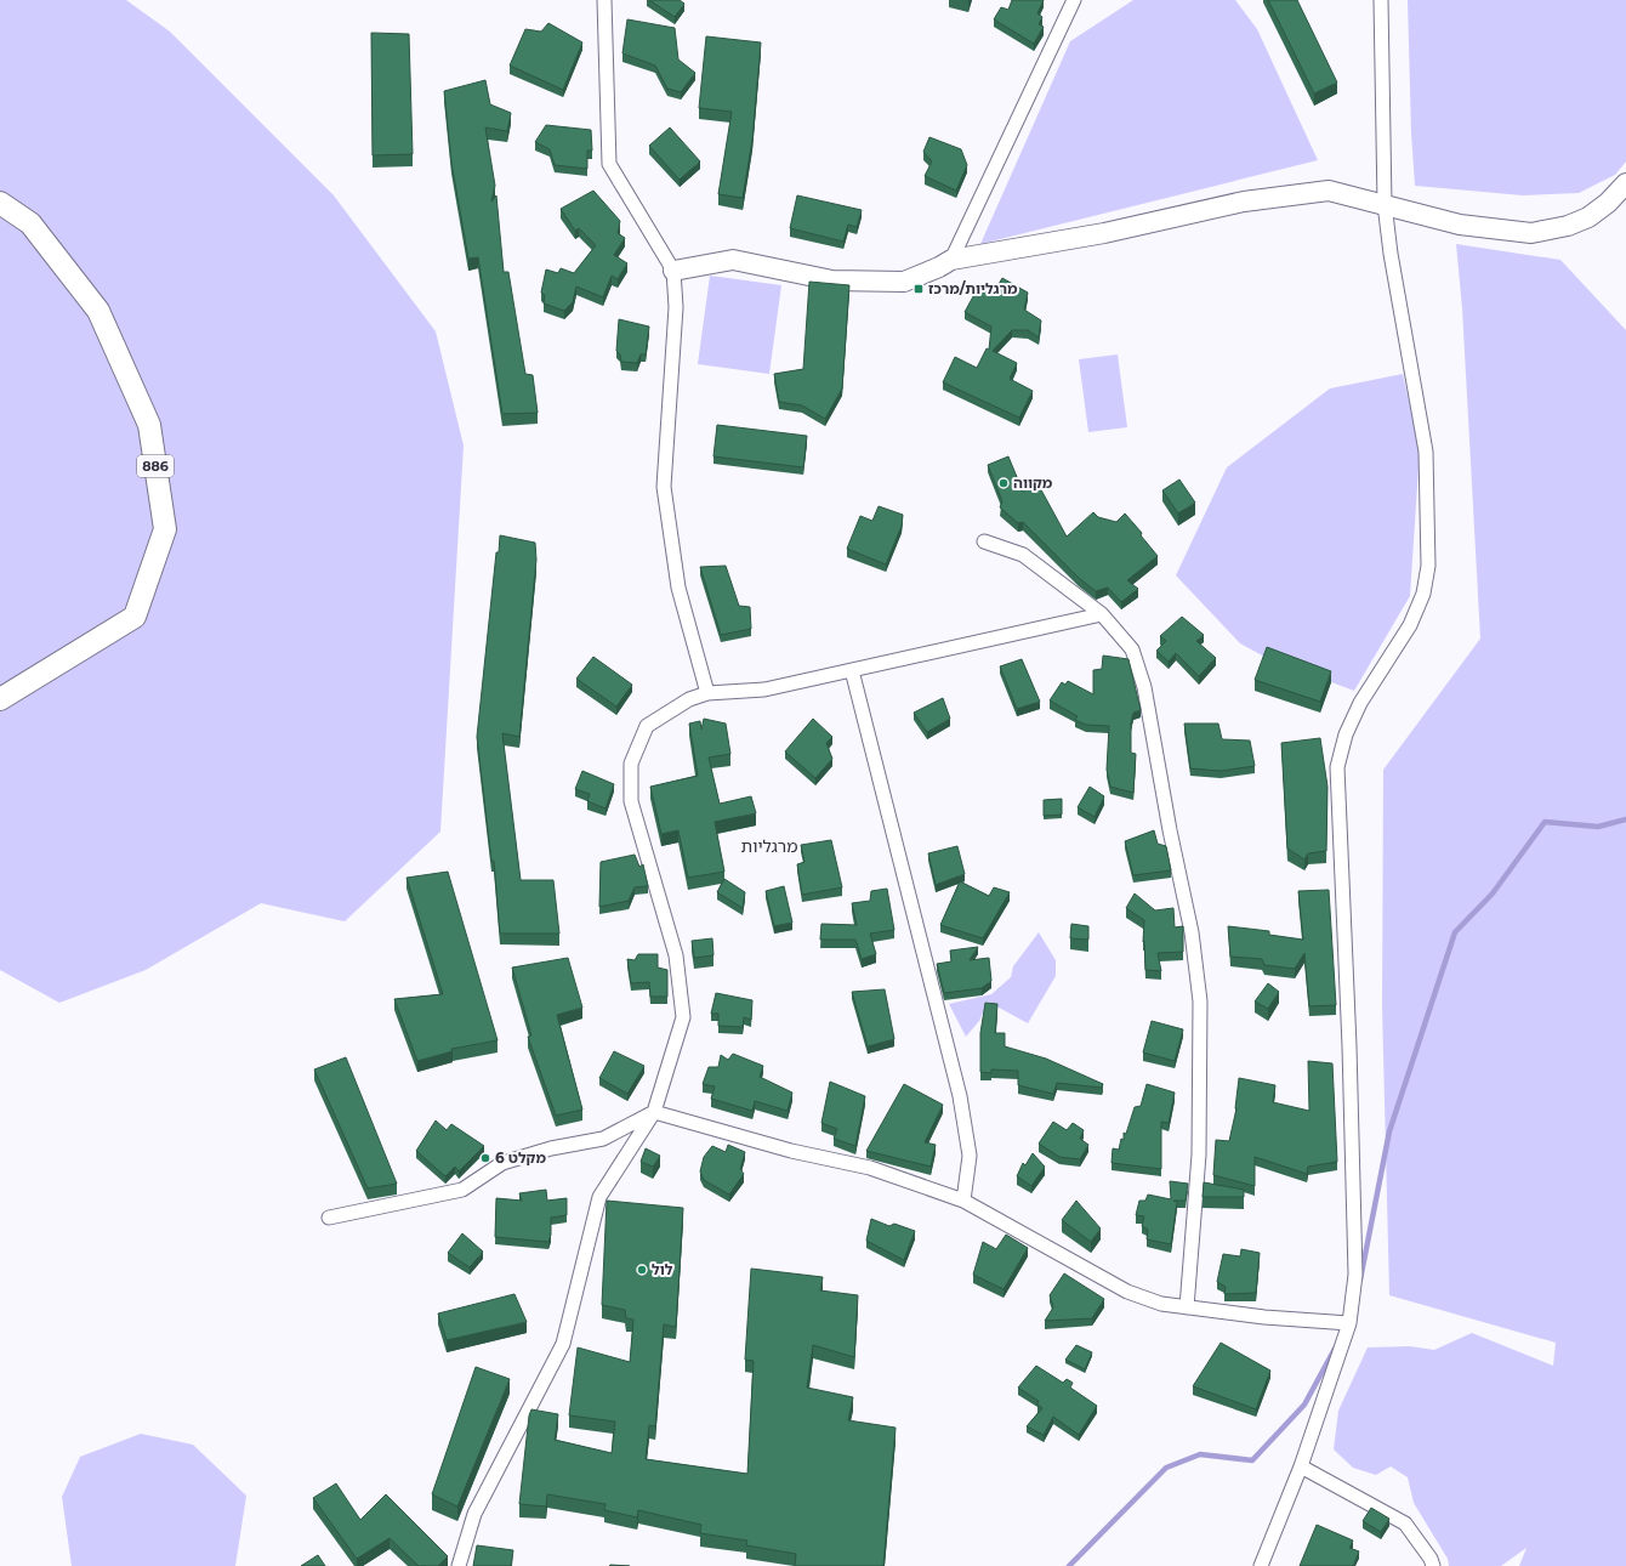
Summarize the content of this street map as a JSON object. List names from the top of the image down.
{
  "streets": {
    "main road": ["886"]
  },
  "districts": ["מרגליות"],
  "places": {
    "transit": ["מרגליות/מרכז"],
    "other": ["מקווה", "מקלט 6", "לול"]
  }
}
